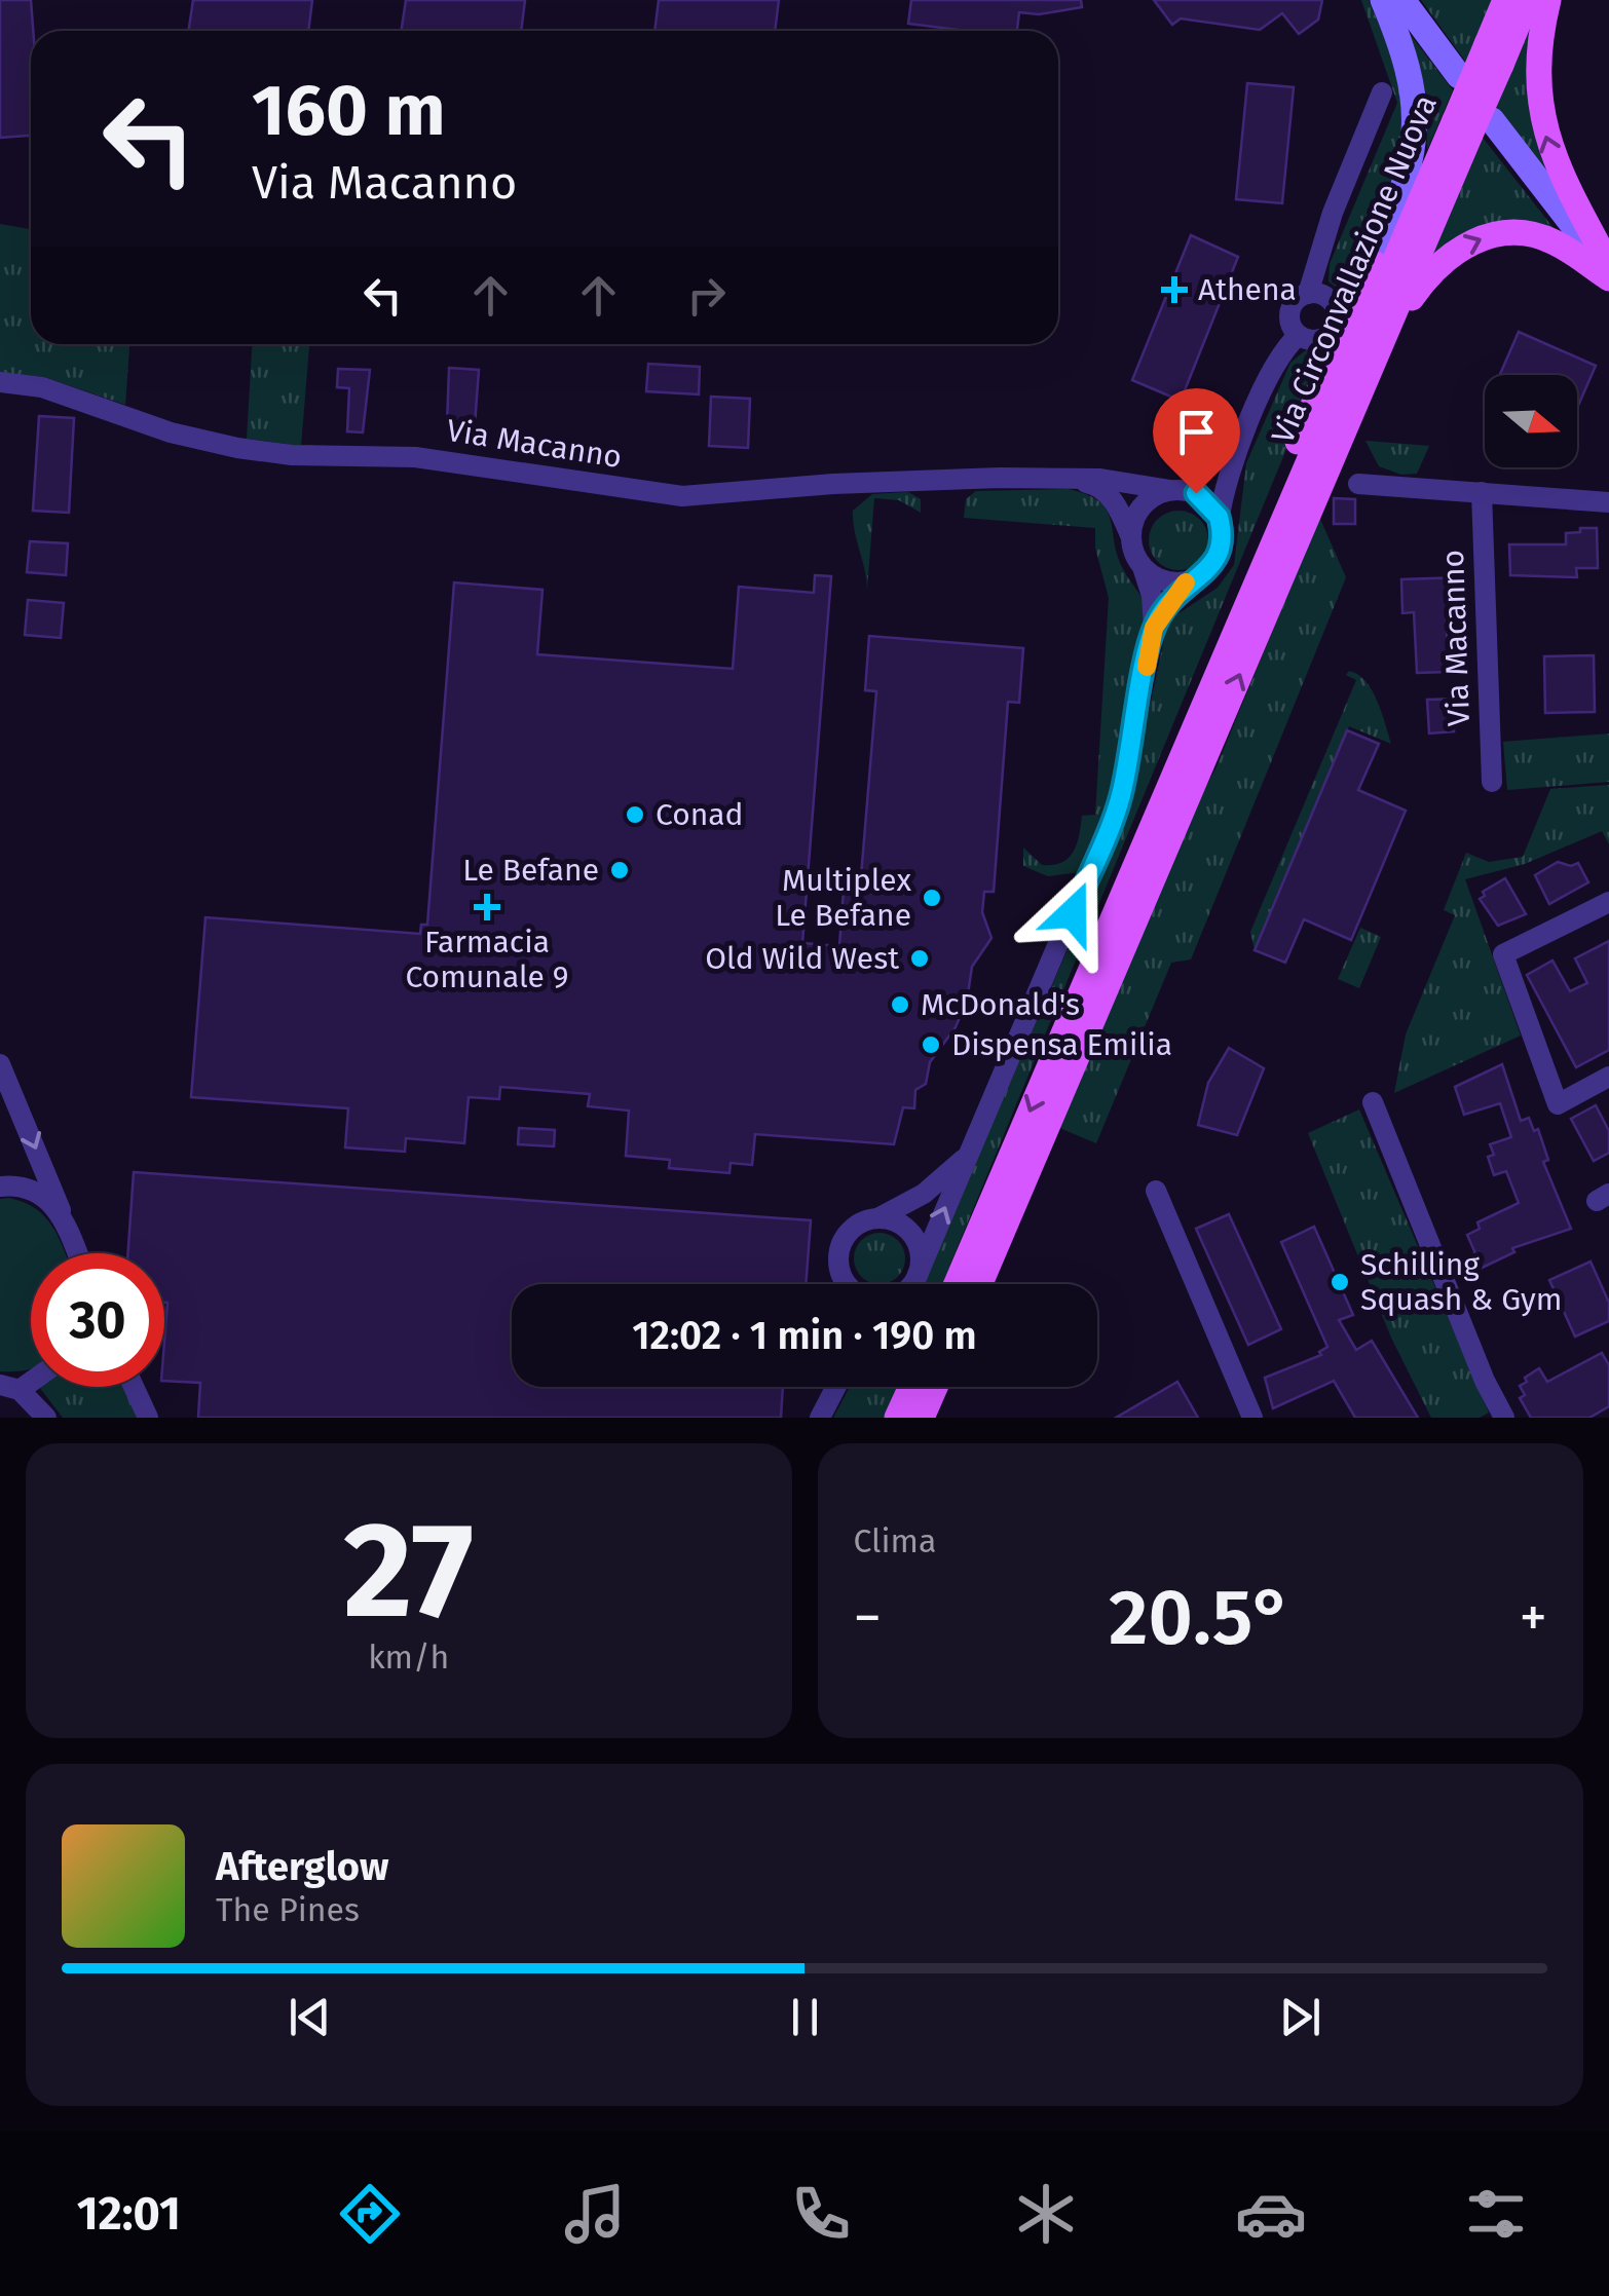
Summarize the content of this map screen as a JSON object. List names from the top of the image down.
{
  "streets": {
    "main road": ["Via Circonvallazione Nuova"],
    "street": ["Via Macanno"]
  },
  "places": {
    "health": ["Athena", "Farmacia Comunale 9"],
    "other": [
      "Conad",
      "Le Befane",
      "Multiplex Le Befane",
      "Old Wild West",
      "McDonald's",
      "Dispensa Emilia",
      "Schilling Squash & Gym"
    ]
  },
  "north": "right",
  "page": {
    "turn": ["160 m", "Via Macanno"],
    "limit": "30",
    "trip": "12:02 · 1 min · 190 m",
    "tile": [
      ["27", "km/h"],
      "Clima"
    ],
    "heat": ["−", "20.5°", "+"],
    "song": ["Afterglow", "The Pines"],
    "tabs": "12:01"
  }
}
